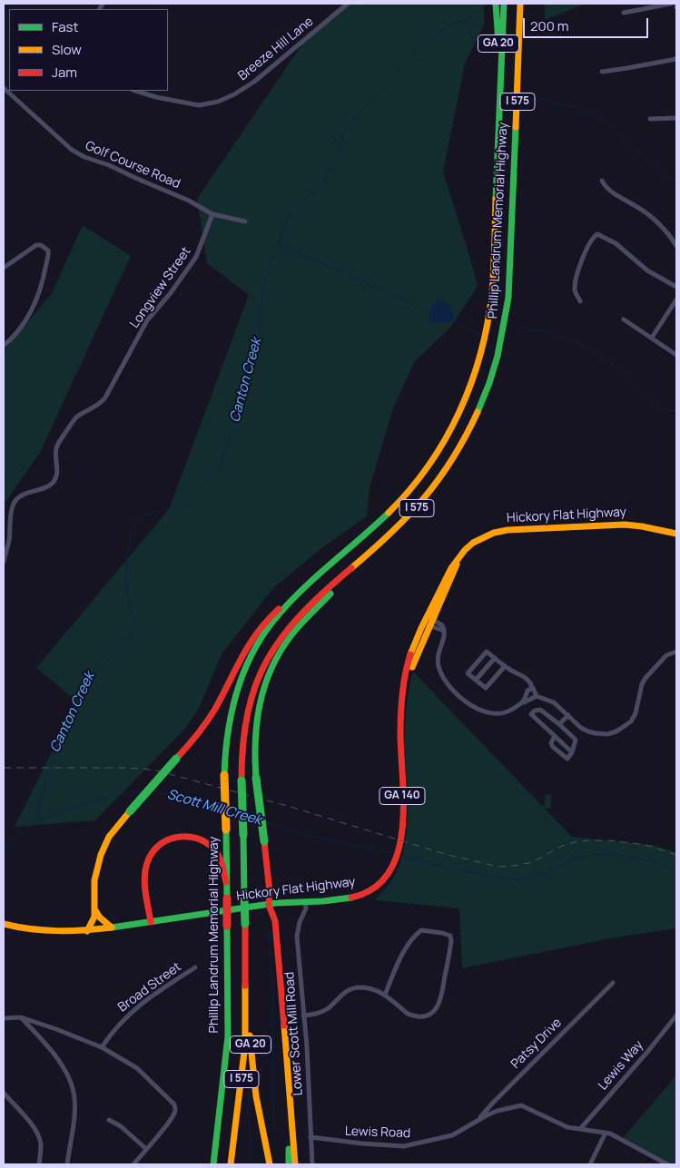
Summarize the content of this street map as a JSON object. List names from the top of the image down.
{
  "streets": {
    "main road": [
      "GA 20",
      "I 575",
      "Phillip Landrum Memorial Highway",
      "Hickory Flat Highway",
      "GA 140"
    ],
    "street": [
      "Breeze Hill Lane",
      "Golf Course Road",
      "Longview Street",
      "Broad Street",
      "Lower Scott Mill Road",
      "Patsy Drive",
      "Lewis Way",
      "Lewis Road"
    ]
  },
  "crossings": [
    ["GA 20", "Phillip Landrum Memorial Highway"],
    ["Golf Course Road", "Longview Street"],
    ["Hickory Flat Highway", "Lower Scott Mill Road"],
    ["Lower Scott Mill Road", "Lewis Road"],
    ["Patsy Drive", "Lewis Road"],
    ["Lewis Way", "Lewis Road"]
  ],
  "water": ["Canton Creek", "Scott Mill Creek"],
  "legend": ["Fast", "Slow", "Jam"],
  "scale_bar": "200 m"
}
